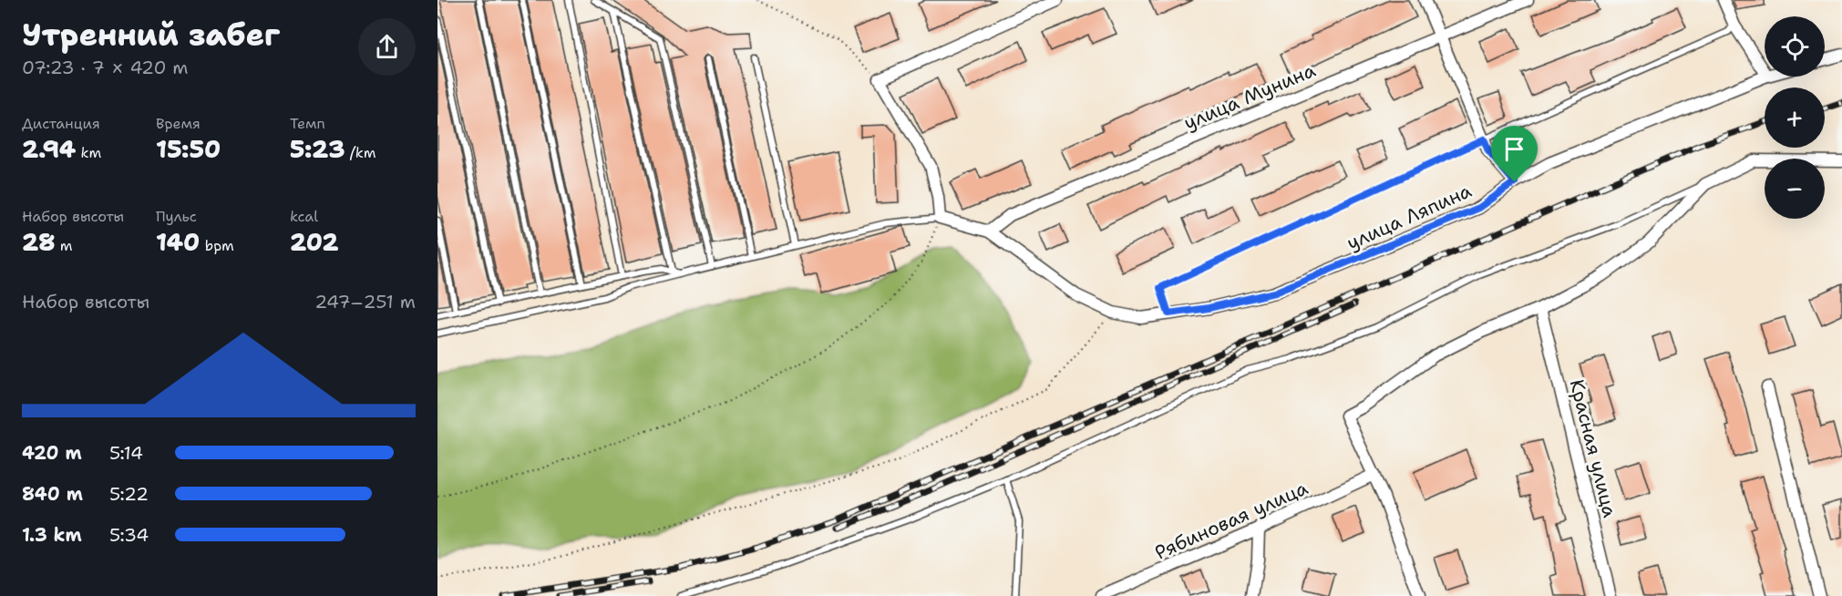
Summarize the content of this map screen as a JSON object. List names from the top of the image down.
{
  "streets": {
    "street": [
      "улица Мунина",
      "улица Ляпина",
      "Красная улица",
      "Рябиновая улица"
    ]
  },
  "crossings": [
    ["улица Мунина", "улица Ляпина"]
  ],
  "page": {
    "heading": ["Утренний забег", "07:23 · 7 × 420 m"],
    "map_buttons": ["+", "−"],
    "stats": [
      ["Дистанция", "2.94 km"],
      ["Время", "15:50"],
      ["Темп", "5:23 /km"],
      ["Набор высоты", "28 m"],
      ["Пульс", "140 bpm"],
      ["kcal", "202"]
    ],
    "chart": ["Набор высоты", "247–251 m"],
    "list": [
      {
        "name": "420 m",
        "note": "5:14"
      },
      {
        "name": "840 m",
        "note": "5:22"
      },
      {
        "name": "1.3 km",
        "note": "5:34"
      }
    ]
  }
}
